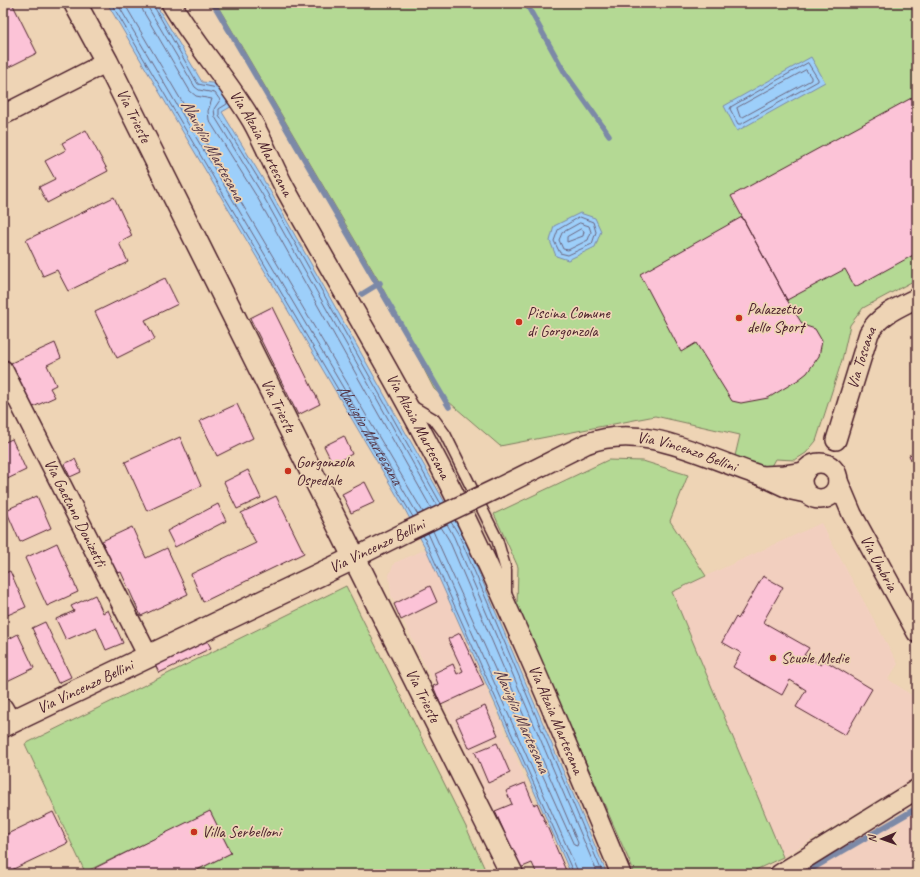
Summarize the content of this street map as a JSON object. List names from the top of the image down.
{
  "streets": {
    "street": [
      "Via Trieste",
      "Via Alzaia Martesana",
      "Via Toscana",
      "Via Vincenzo Bellini",
      "Via Gaetano Donizetti",
      "Via Umbria"
    ]
  },
  "crossings": [
    ["Via Trieste", "Via Vincenzo Bellini"],
    ["Via Toscana", "Via Vincenzo Bellini"],
    ["Via Toscana", "Via Umbria"],
    ["Via Vincenzo Bellini", "Via Gaetano Donizetti"],
    ["Via Vincenzo Bellini", "Via Umbria"]
  ],
  "water": ["Naviglio Martesana"],
  "places": [
    "Palazzetto dello Sport",
    "Piscina Comune di Gorgonzola",
    "Gorgonzola Ospedale",
    "Scuole Medie",
    "Villa Serbelloni"
  ],
  "north": "left"
}
